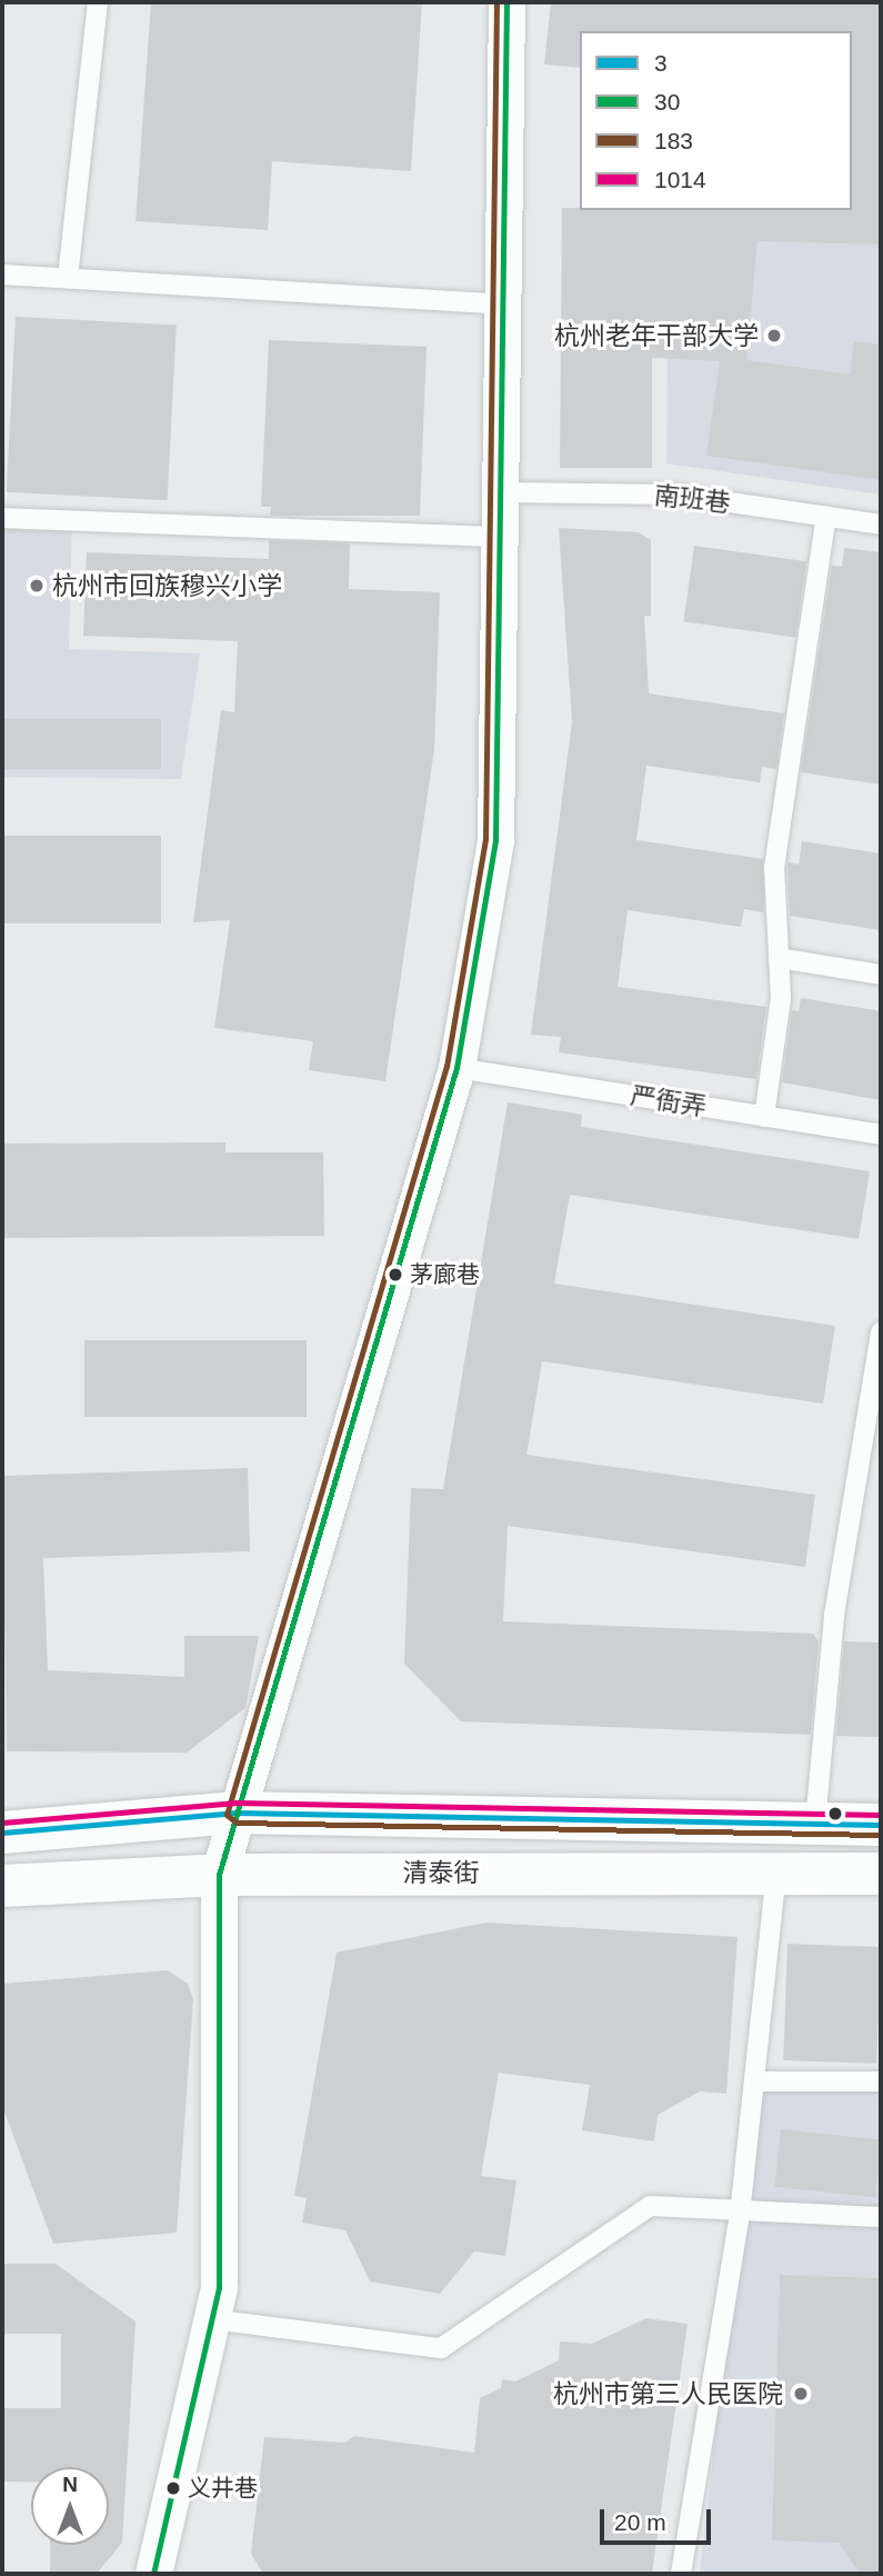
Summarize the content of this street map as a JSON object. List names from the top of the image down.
{
  "streets": {
    "main road": ["清泰街"],
    "lane": ["南班巷", "严衙弄"]
  },
  "places": [
    "杭州老年干部大学",
    "杭州市回族穆兴小学",
    "茅廊巷",
    "杭州市第三人民医院",
    "义井巷"
  ],
  "lines": [
    "transit line 30",
    "transit line 183",
    "transit line 1014",
    "transit line 3"
  ],
  "legend": [
    "3",
    "30",
    "183",
    "1014"
  ],
  "scale_bar": "20 m",
  "north": "top"
}
